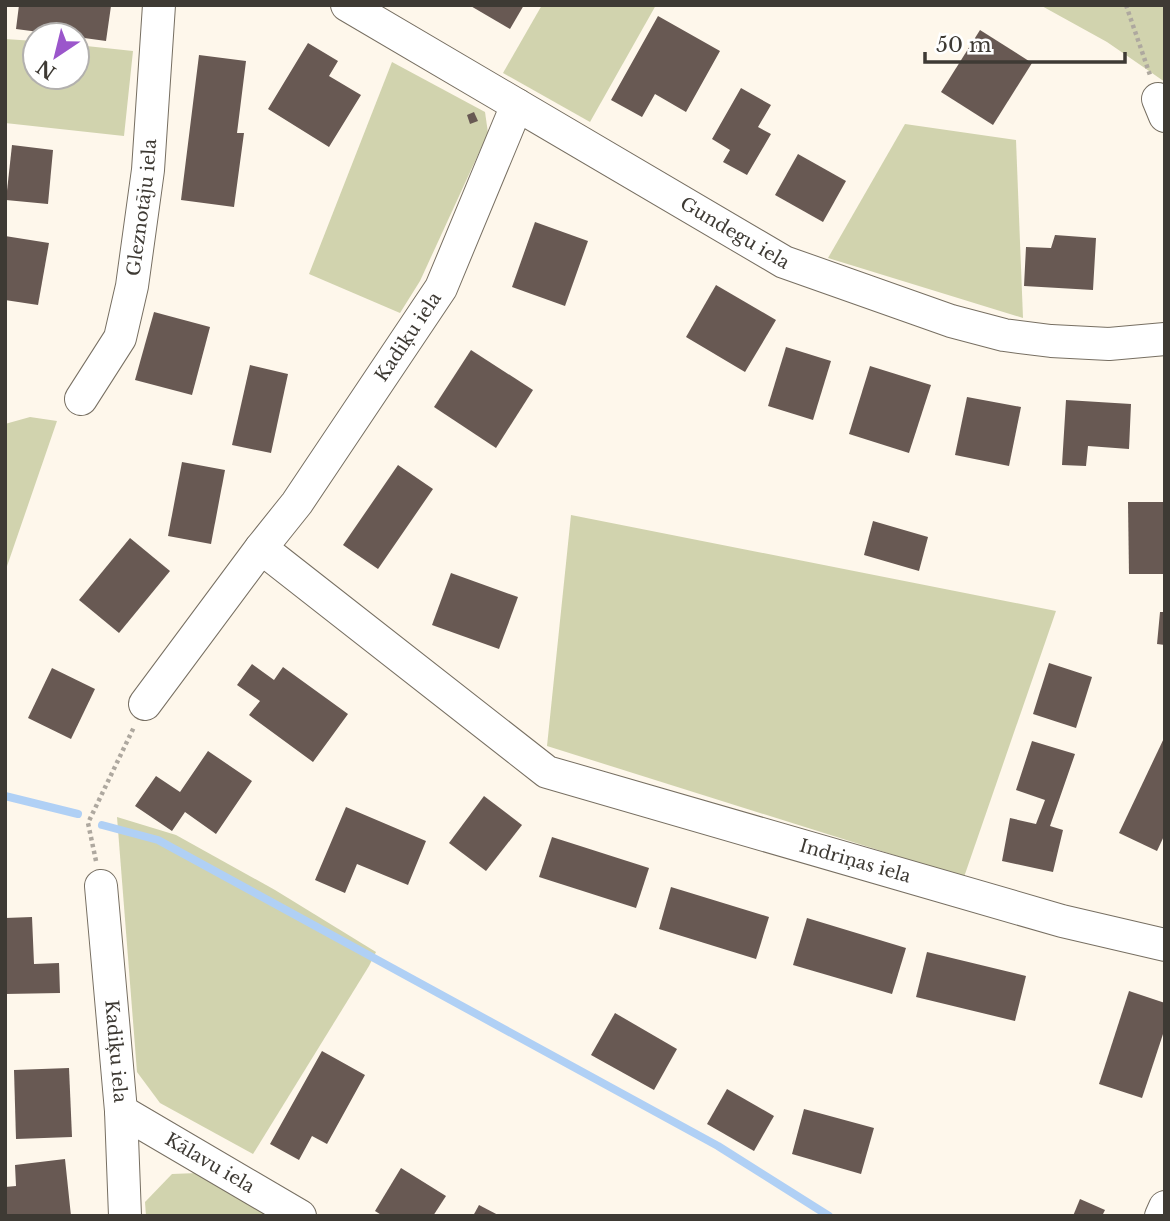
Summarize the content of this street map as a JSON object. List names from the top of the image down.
{
  "streets": {
    "street": [
      "Gleznotāju iela",
      "Gundegu iela",
      "Kadiķu iela",
      "Indriņas iela",
      "Kālavu iela"
    ]
  },
  "crossings": [
    ["Gundegu iela", "Kadiķu iela"],
    ["Kadiķu iela", "Indriņas iela"],
    ["Kadiķu iela", "Kālavu iela"]
  ],
  "scale_bar": "50 m",
  "north": "bottom left"
}
